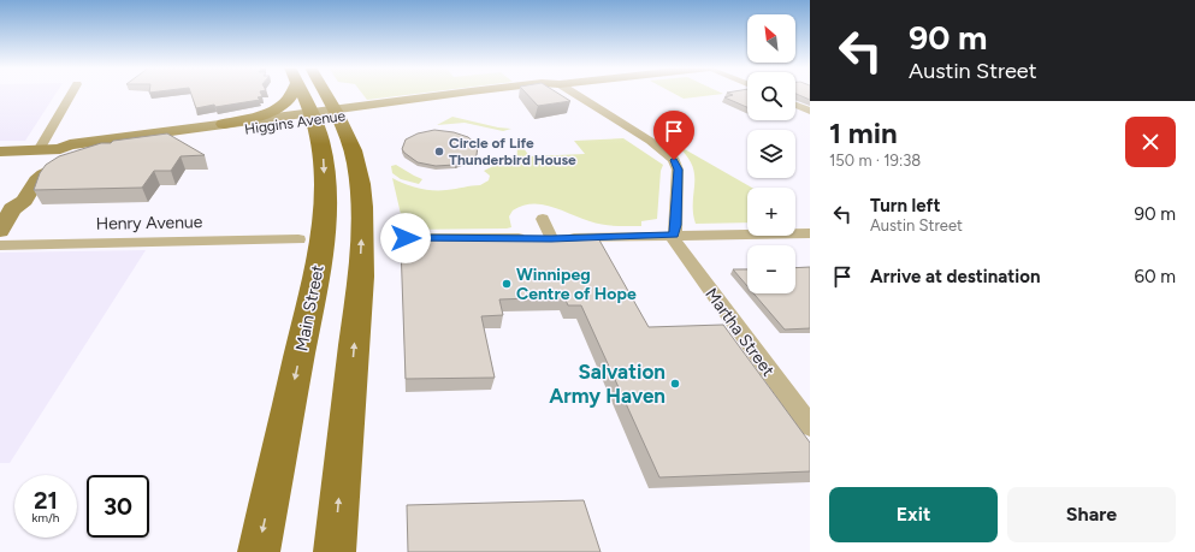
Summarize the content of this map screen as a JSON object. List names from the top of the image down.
{
  "streets": {
    "main road": ["Higgins Avenue", "Main Street"],
    "street": ["Henry Avenue", "Martha Street"]
  },
  "crossings": [
    ["Higgins Avenue", "Main Street"]
  ],
  "places": ["Circle of Life Thunderbird House", "Winnipeg Centre of Hope", "Salvation Army Haven"],
  "north": "top left",
  "page": {
    "turn": ["90 m", "Austin Street"],
    "map_buttons": ["+", "−"],
    "heading": ["1 min", "150 m · 19:38"],
    "list": [
      {
        "name": "Turn left",
        "note": "Austin Street",
        "value": "90 m"
      },
      {
        "name": "Arrive at destination",
        "value": "60 m"
      }
    ],
    "speed": "21 km/h",
    "limit": "30",
    "buttons": ["Exit", "Share"]
  }
}
